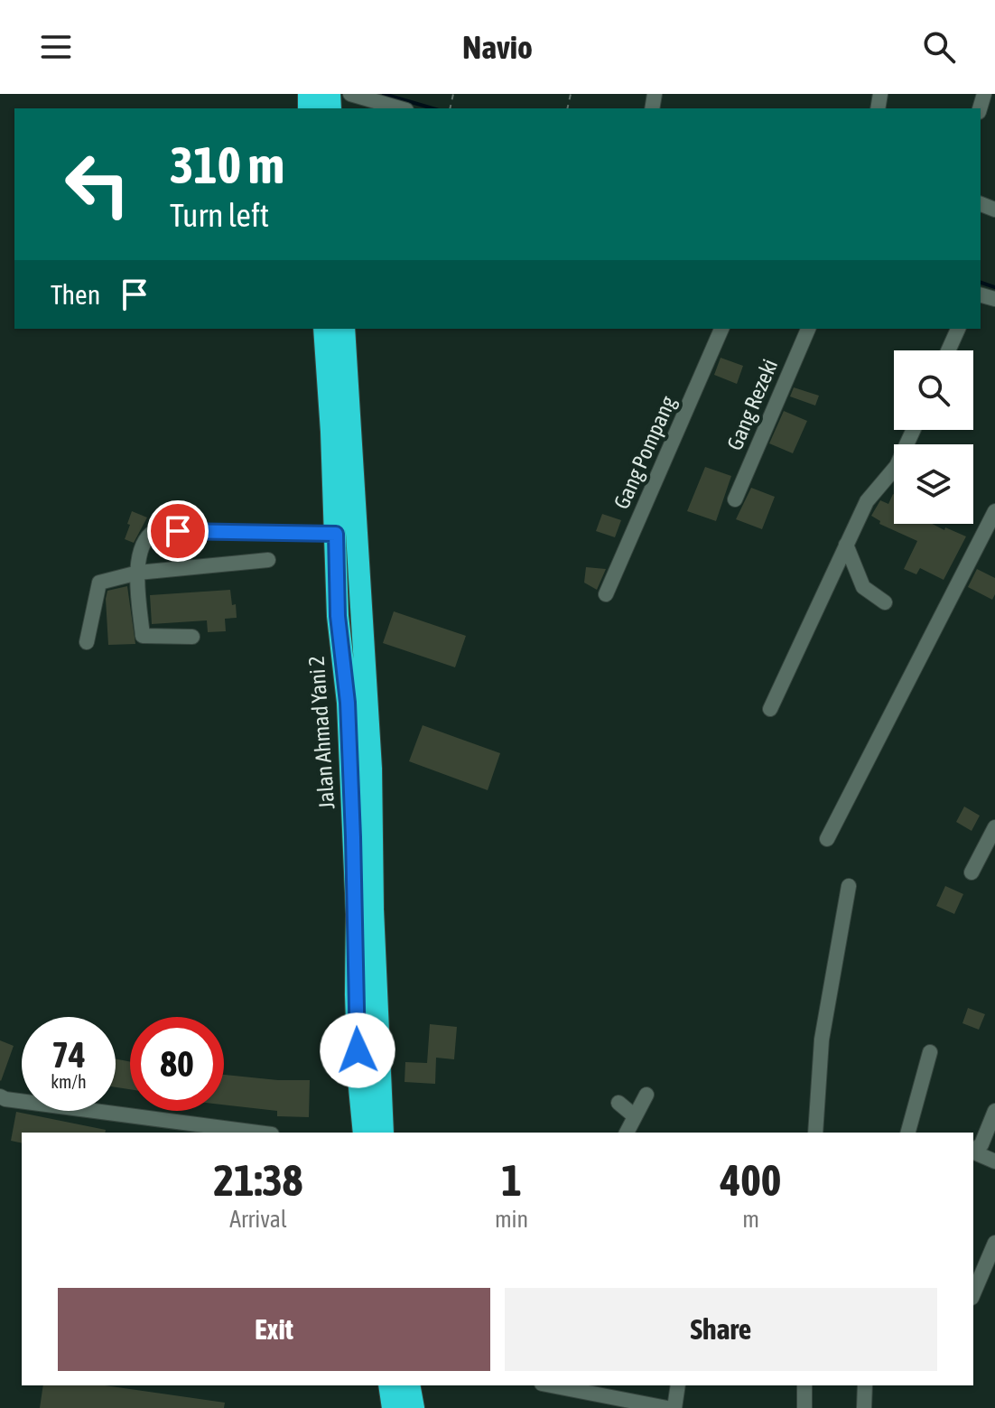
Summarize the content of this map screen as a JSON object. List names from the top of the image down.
{
  "streets": {
    "highway": ["Jalan Ahmad Yani 2"],
    "street": ["Gang Rezeki", "Gang Pompang"]
  },
  "page": {
    "header": "Navio",
    "turn": ["310 m", "Turn left"],
    "then": "Then",
    "speed": "74 km/h",
    "limit": "80",
    "eta": [
      "21:38",
      "Arrival",
      "1",
      "min",
      "400",
      "m"
    ],
    "buttons": ["Exit", "Share"]
  }
}
